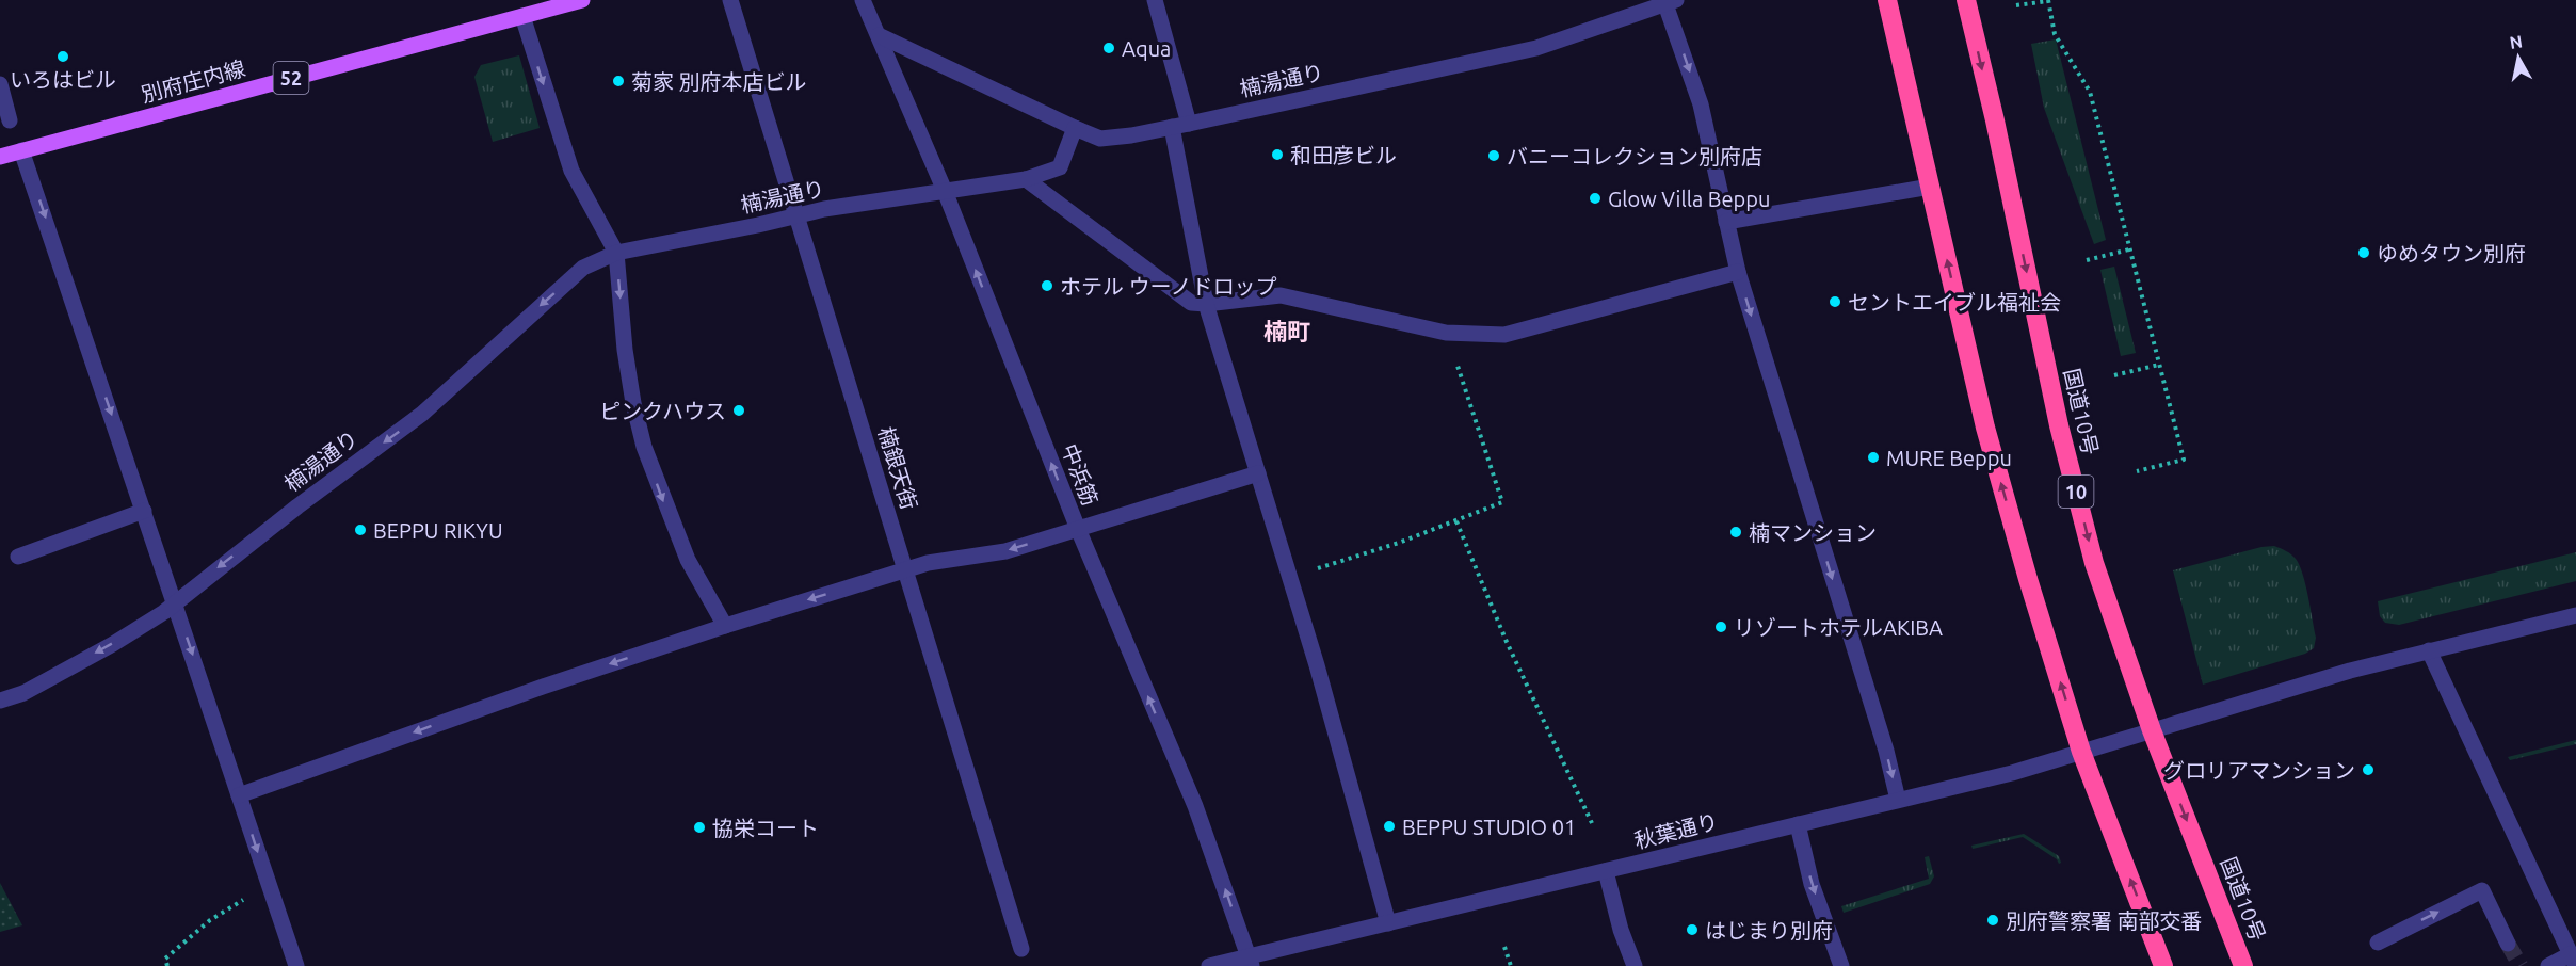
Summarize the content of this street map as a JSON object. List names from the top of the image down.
{
  "streets": {
    "highway": ["国道10号", "10"],
    "main road": ["52", "別府庄内線"],
    "street": [
      "楠湯通り",
      "楠銀天街",
      "中浜筋",
      "秋葉通り"
    ]
  },
  "crossings": [
    ["楠湯通り", "楠銀天街"],
    ["楠湯通り", "中浜筋"],
    ["国道10号", "秋葉通り"],
    ["中浜筋", "秋葉通り"]
  ],
  "one_way": ["楠湯通り", "中浜筋"],
  "districts": ["楠町"],
  "places": [
    "Aqua",
    "いろはビル",
    "菊家 別府本店ビル",
    "和田彦ビル",
    "バニーコレクション別府店",
    "Glow Villa Beppu",
    "ゆめタウン別府",
    "ホテル ウーノドロップ",
    "セントエイブル福祉会",
    "ピンクハウス",
    "MURE Beppu",
    "BEPPU RIKYU",
    "楠マンション",
    "リゾートホテルAKIBA",
    "グロリアマンション",
    "BEPPU STUDIO 01",
    "協栄コート",
    "別府警察署 南部交番",
    "はじまり別府"
  ],
  "north": "top"
}
